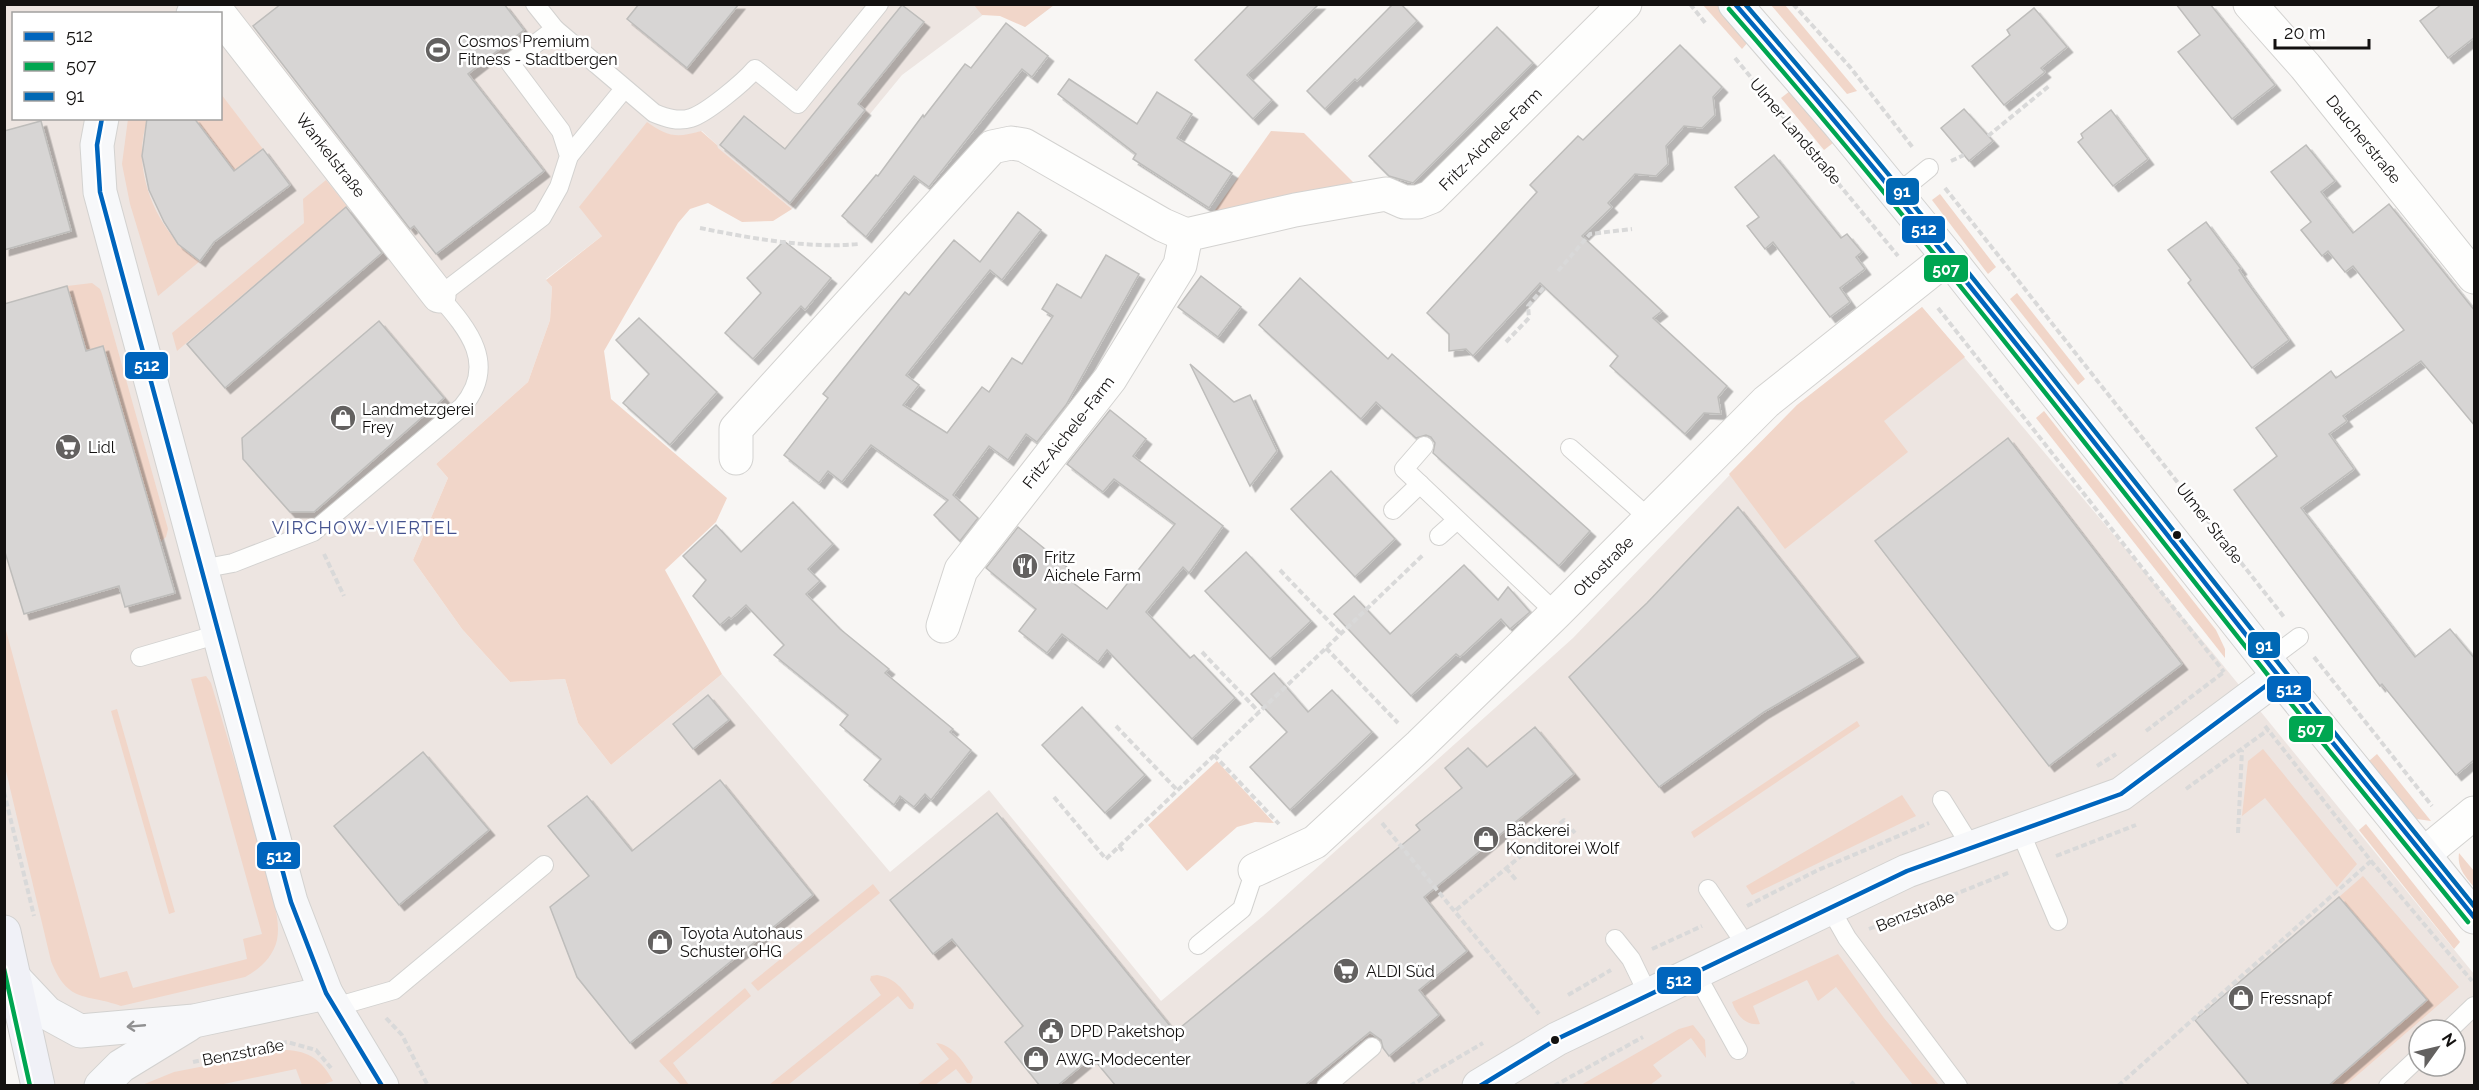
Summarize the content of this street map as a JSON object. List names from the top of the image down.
{
  "streets": {
    "street": [
      "Fritz-Aichele-Farm",
      "Daucherstraße",
      "Wankelstraße",
      "Ottostraße"
    ],
    "path": ["Ulmer Landstraße", "Ulmer Straße", "Benzstraße"]
  },
  "districts": ["VIRCHOW-VIERTEL"],
  "places": {
    "sports": ["Cosmos Premium Fitness - Stadtbergen"],
    "shop": [
      "Landmetzgerei Frey",
      "Bäckerei Konditorei Wolf",
      "Toyota Autohaus Schuster oHG",
      "Fressnapf",
      "AWG-Modecenter"
    ],
    "supermarket": ["Lidl", "ALDI Süd"],
    "restaurant": ["Fritz Aichele Farm"],
    "public building": ["DPD Paketshop"]
  },
  "lines": ["transit line 512", "transit line 91", "transit line 507"],
  "legend": ["512", "507", "91"],
  "scale_bar": "20 m",
  "north": "top right"
}
